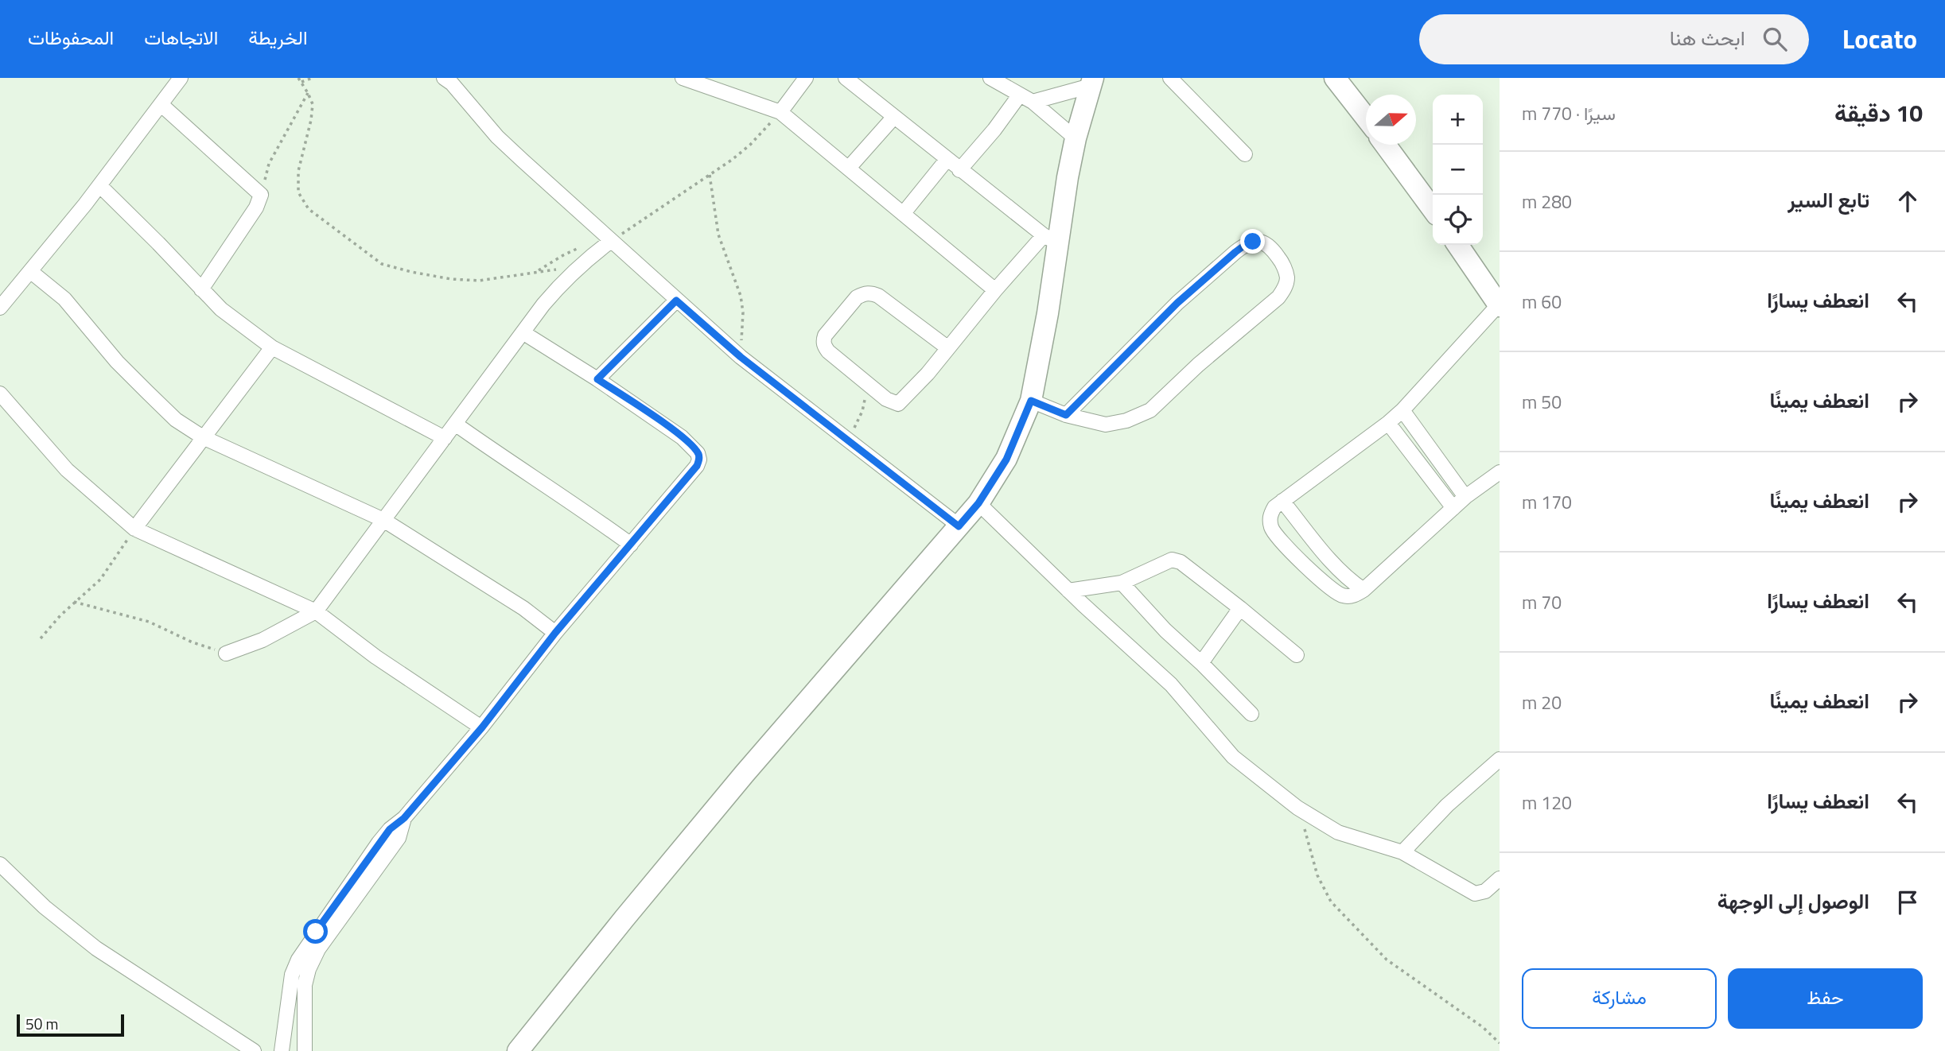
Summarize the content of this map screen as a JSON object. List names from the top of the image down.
{
  "scale_bar": "50 m",
  "north": "right",
  "page": {
    "header": "Locato",
    "search": "ابحث هنا",
    "nav": ["الخريطة", "الاتجاهات", "المحفوظات"],
    "heading": ["10 دقيقة", "سيرًا · 770 m"],
    "map_buttons": ["+", "−"],
    "list": [
      ["تابع السير", "280 m"],
      ["انعطف يسارًا", "60 m"],
      ["انعطف يمينًا", "50 m"],
      ["انعطف يمينًا", "170 m"],
      ["انعطف يسارًا", "70 m"],
      ["انعطف يمينًا", "20 m"],
      ["انعطف يسارًا", "120 m"],
      "الوصول إلى الوجهة"
    ],
    "buttons": ["حفظ", "مشاركة"],
    "scale": "50 m"
  }
}
